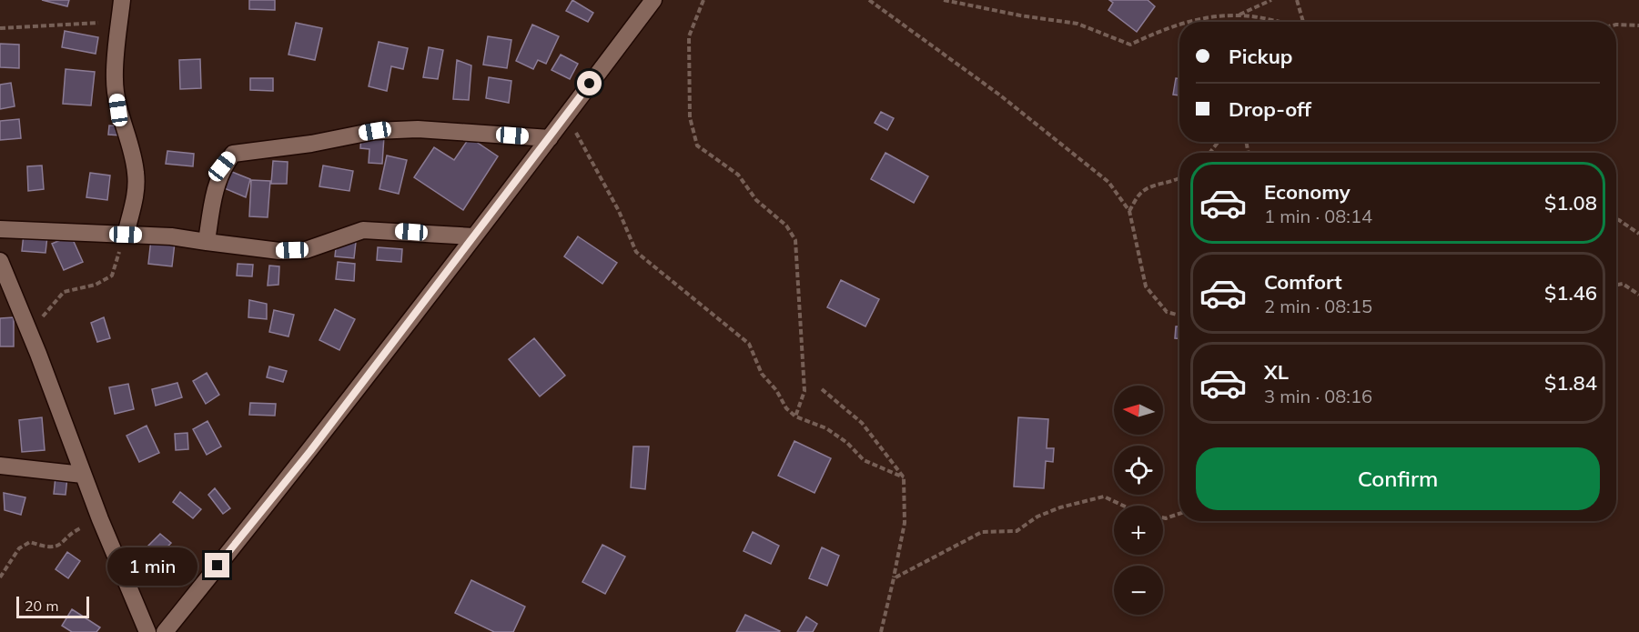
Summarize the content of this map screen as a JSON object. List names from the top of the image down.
{
  "scale_bar": "20 m",
  "north": "left",
  "page": {
    "banner": ["Pickup", "Drop-off"],
    "list": [
      {
        "name": "Economy",
        "note": "1 min · 08:14",
        "value": "$1.08"
      },
      {
        "name": "Comfort",
        "note": "2 min · 08:15",
        "value": "$1.46"
      },
      {
        "name": "XL",
        "note": "3 min · 08:16",
        "value": "$1.84"
      }
    ],
    "map_buttons": ["+", "−"],
    "buttons": "Confirm",
    "bubble": "1 min",
    "scale": "20 m"
  }
}
